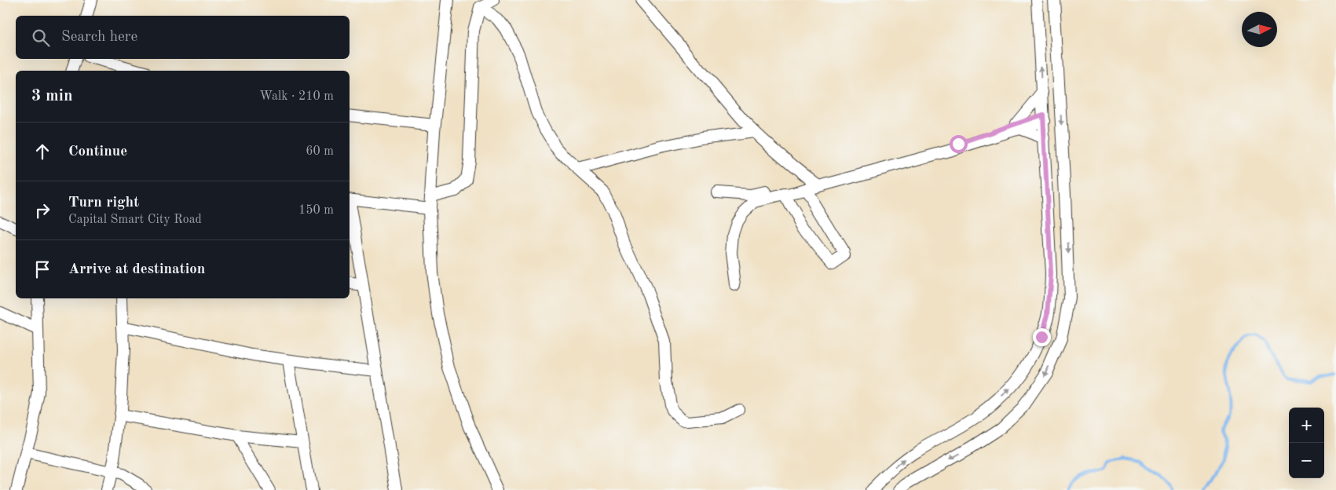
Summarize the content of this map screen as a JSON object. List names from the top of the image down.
{
  "north": "right",
  "page": {
    "search": "Search here",
    "heading": ["3 min", "Walk · 210 m"],
    "list": [
      ["Continue", "60 m"],
      ["Turn right", "Capital Smart City Road", "150 m"],
      "Arrive at destination"
    ],
    "map_buttons": ["+", "−"]
  }
}
